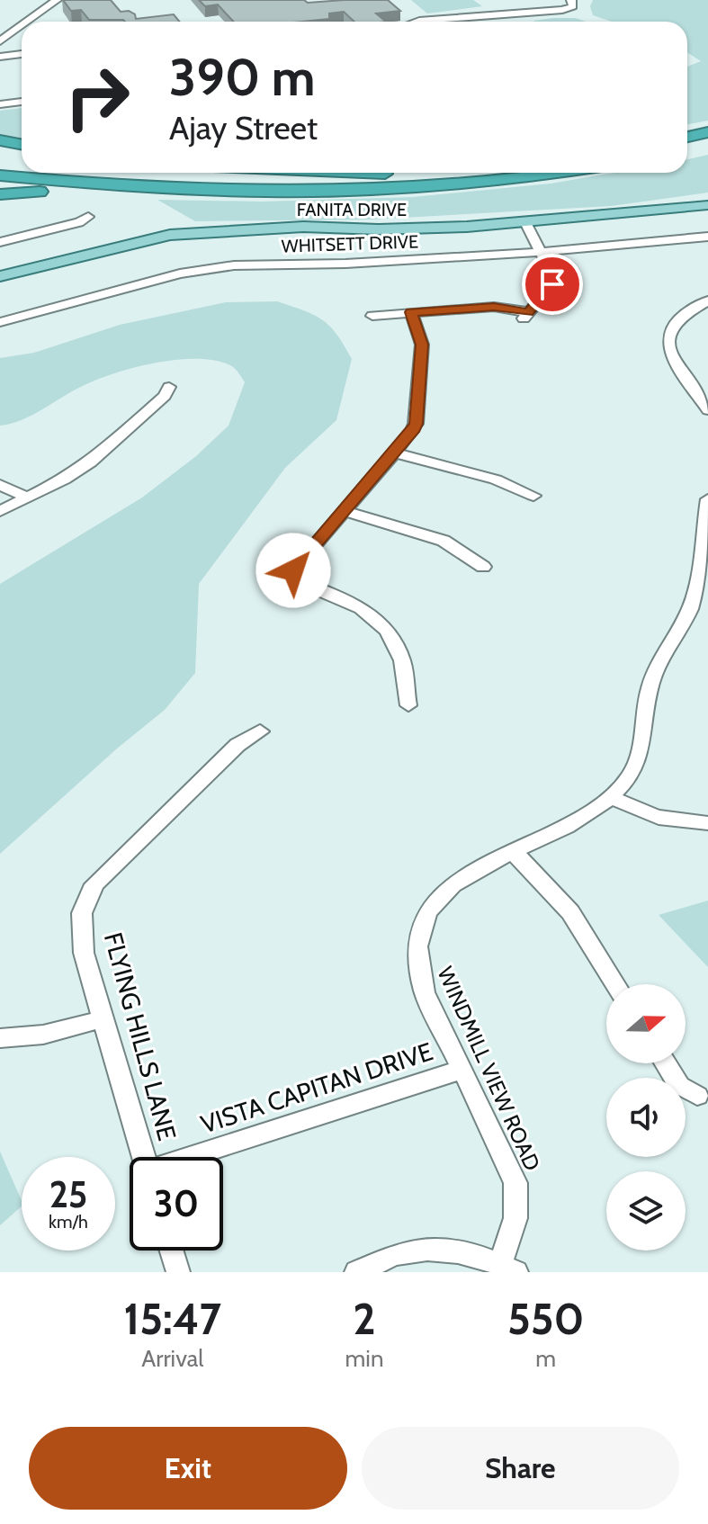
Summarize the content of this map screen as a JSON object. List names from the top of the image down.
{
  "streets": {
    "main road": ["FANITA DRIVE"],
    "street": [
      "WHITSETT DRIVE",
      "FLYING HILLS LANE",
      "WINDMILL VIEW ROAD",
      "VISTA CAPITAN DRIVE"
    ]
  },
  "crossings": [
    ["WINDMILL VIEW ROAD", "VISTA CAPITAN DRIVE"]
  ],
  "north": "right",
  "page": {
    "turn": ["390 m", "Ajay Street"],
    "speed": "25 km/h",
    "limit": "30",
    "eta": [
      "15:47",
      "Arrival",
      "2",
      "min",
      "550",
      "m"
    ],
    "buttons": ["Exit", "Share"]
  }
}
